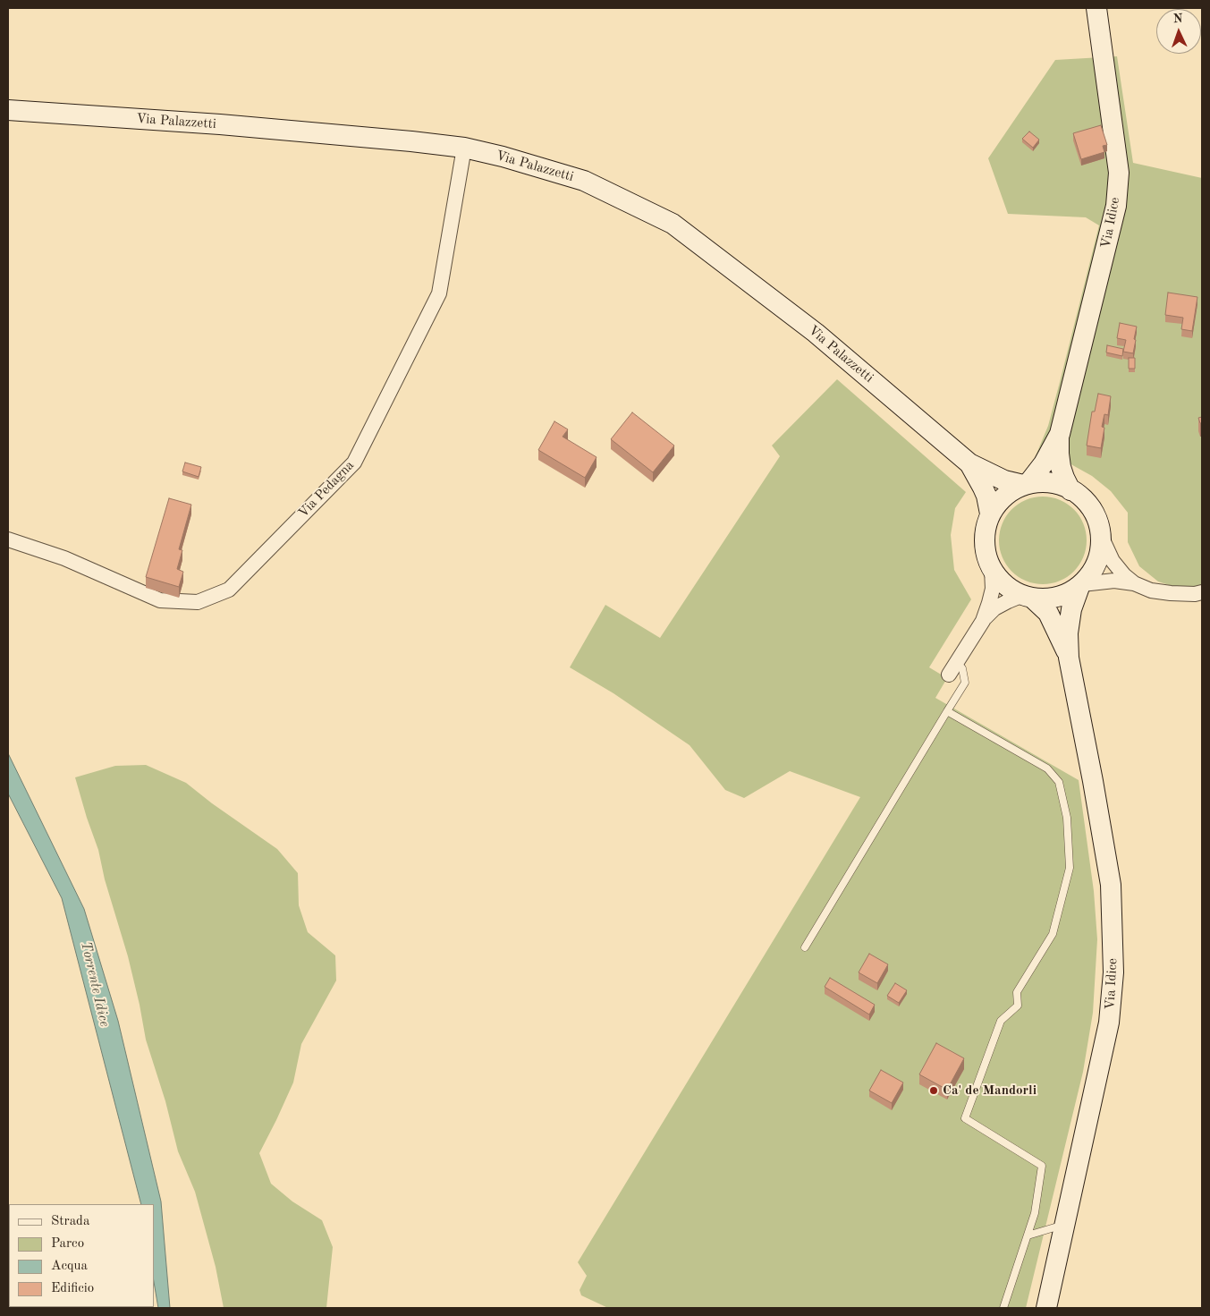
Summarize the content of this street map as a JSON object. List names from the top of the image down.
{
  "streets": {
    "main road": ["Via Palazzetti", "Via Idice"],
    "street": ["Via Pedagna"]
  },
  "crossings": [
    ["Via Palazzetti", "Via Idice"],
    ["Via Palazzetti", "Via Pedagna"]
  ],
  "water": ["Torrente Idice"],
  "places": ["Ca' de Mandorli"],
  "legend": [
    "Strada",
    "Parco",
    "Acqua",
    "Edificio"
  ],
  "north": "top"
}
